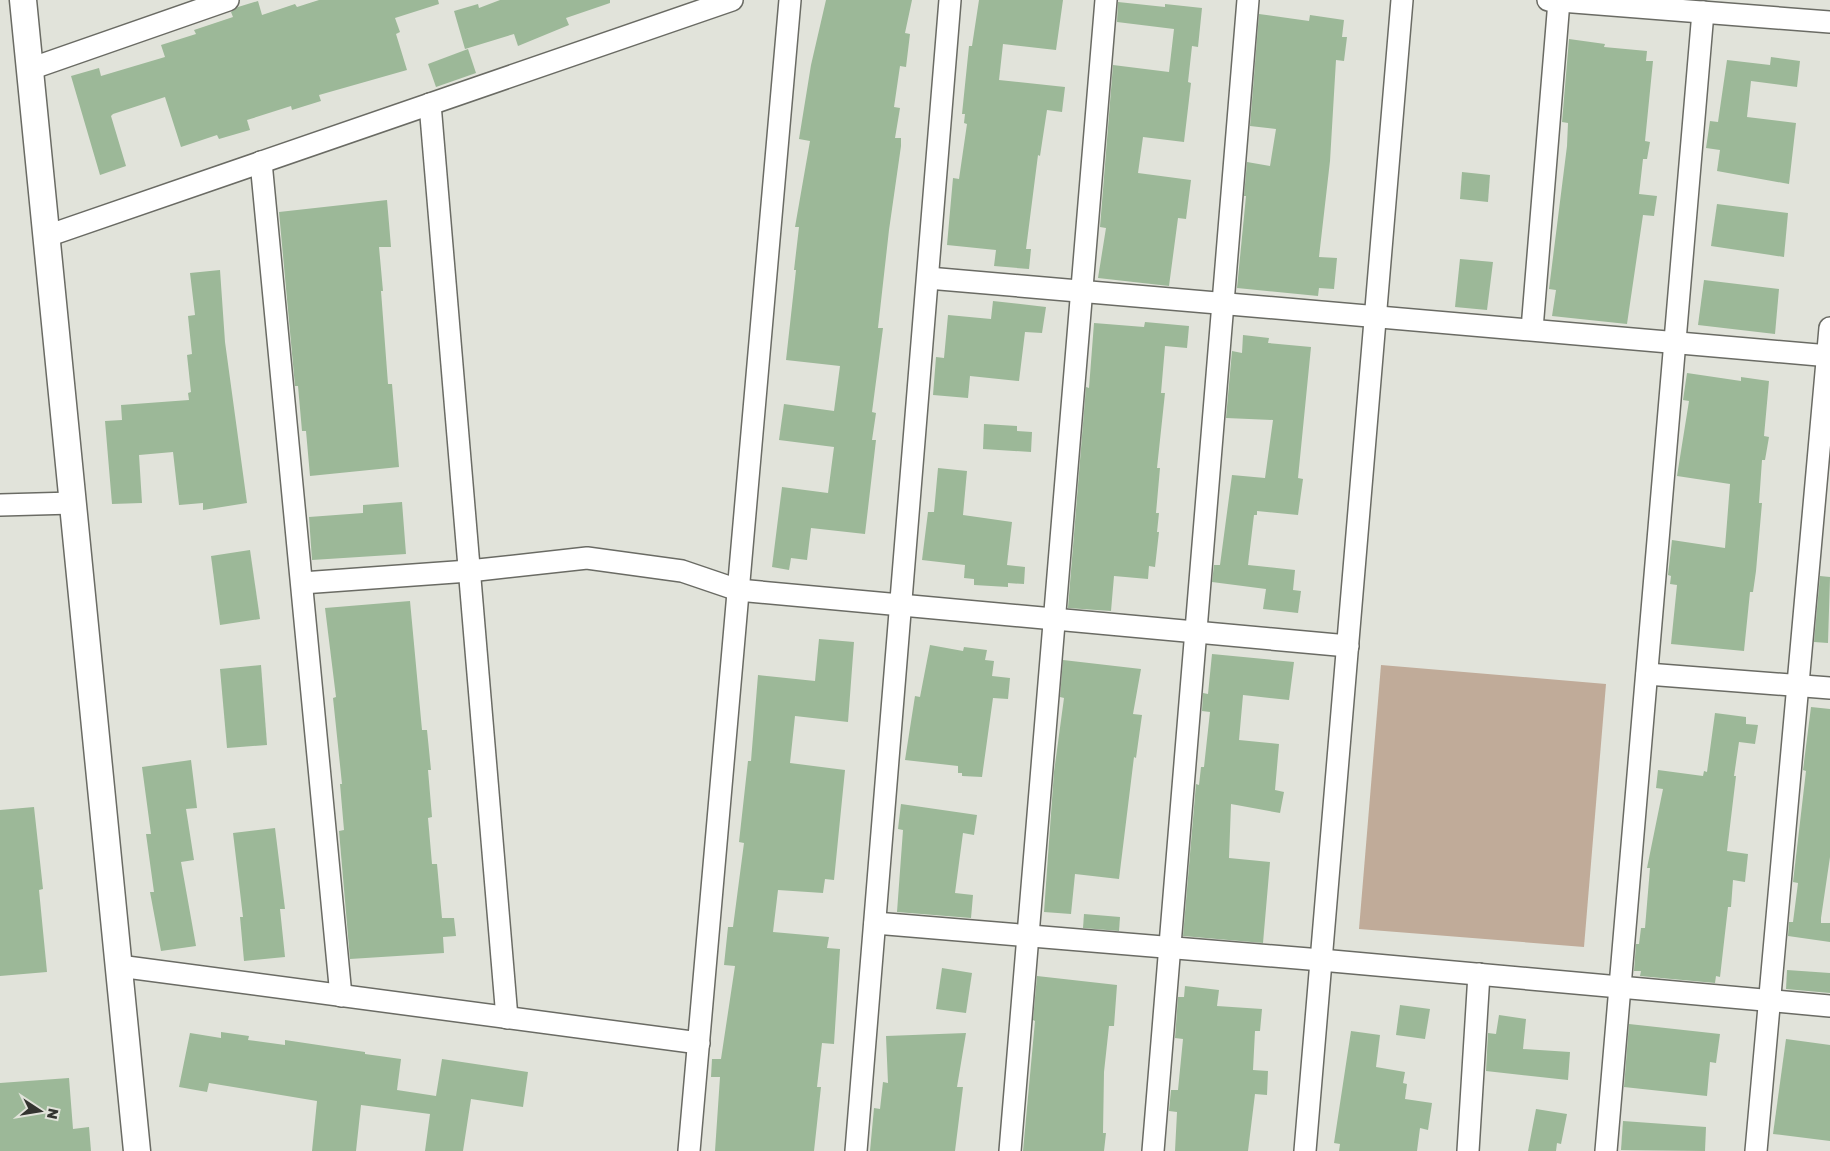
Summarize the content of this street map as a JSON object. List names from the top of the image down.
{
  "north": "right"
}
